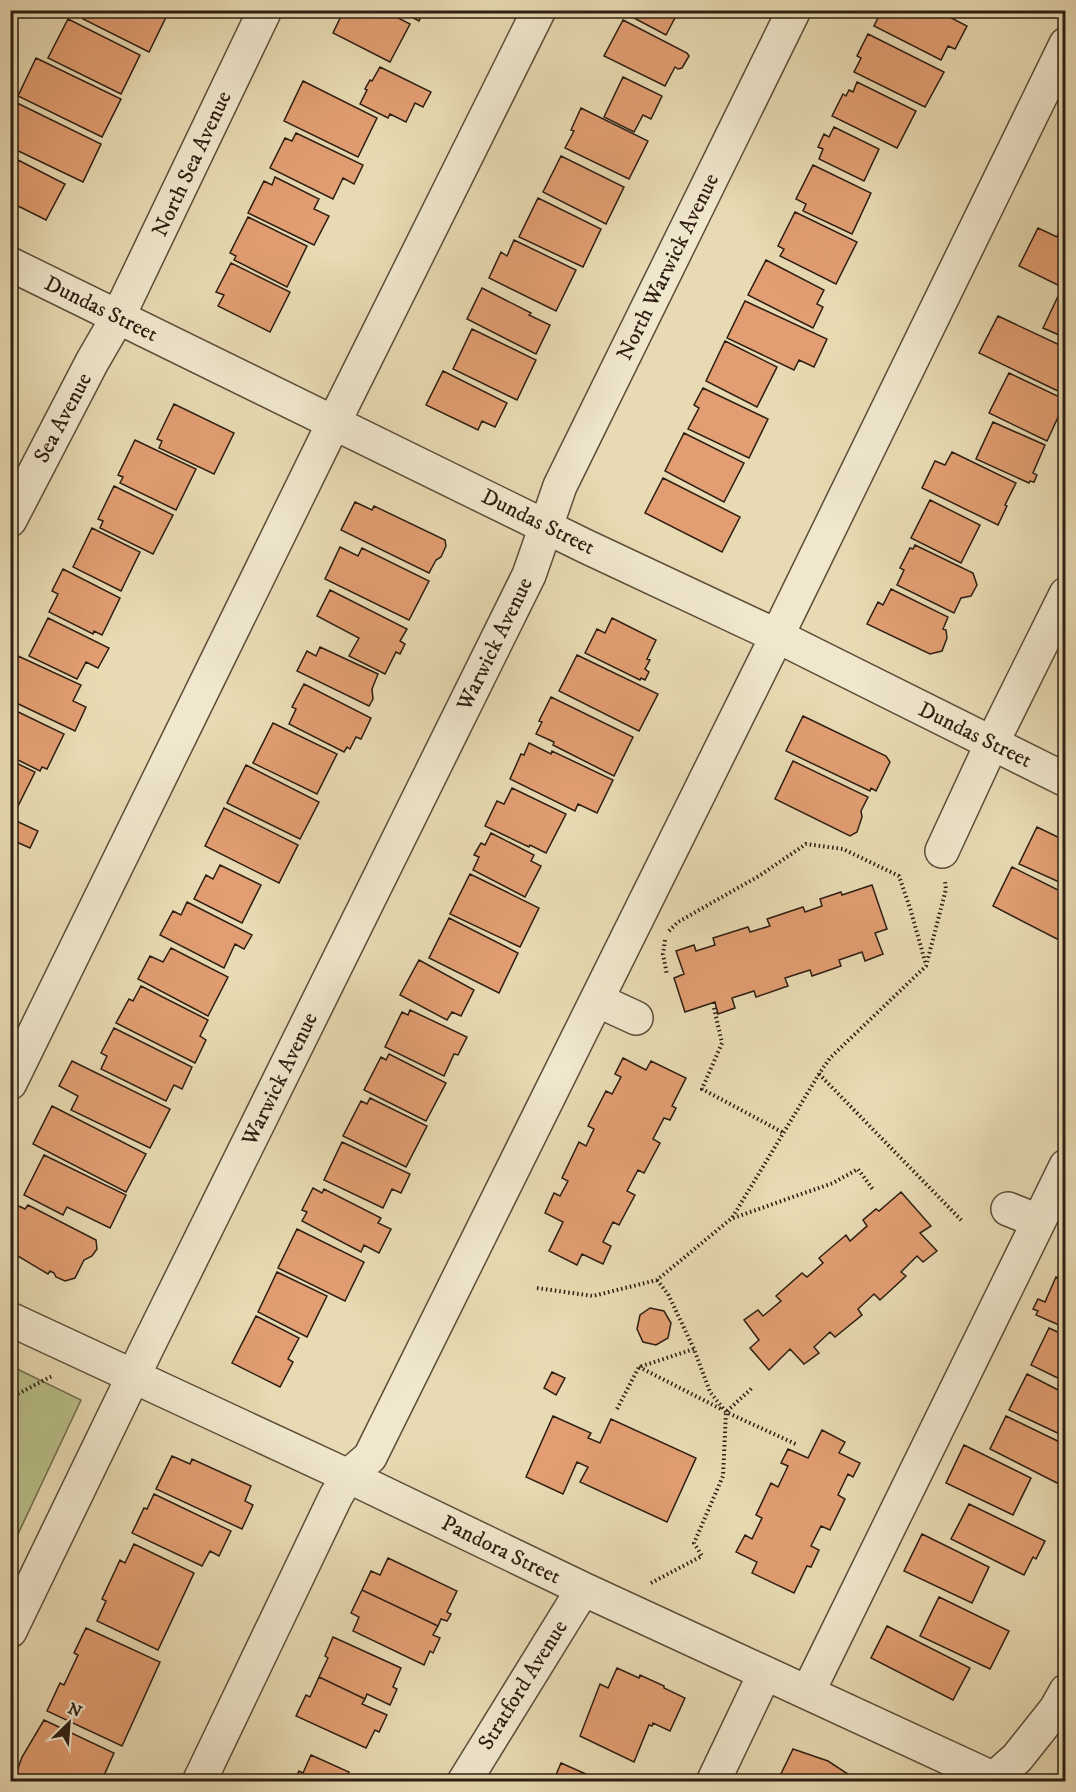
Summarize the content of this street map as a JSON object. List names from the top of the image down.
{
  "streets": {
    "street": [
      "North Sea Avenue",
      "North Warwick Avenue",
      "Dundas Street",
      "Sea Avenue",
      "Warwick Avenue",
      "Pandora Street",
      "Stratford Avenue"
    ]
  },
  "crossings": [
    ["North Sea Avenue", "Dundas Street"],
    ["North Sea Avenue", "Sea Avenue"],
    ["North Warwick Avenue", "Dundas Street"],
    ["North Warwick Avenue", "Warwick Avenue"],
    ["Dundas Street", "Sea Avenue"],
    ["Dundas Street", "Warwick Avenue"],
    ["Warwick Avenue", "Pandora Street"],
    ["Pandora Street", "Stratford Avenue"]
  ],
  "north": "top right"
}
